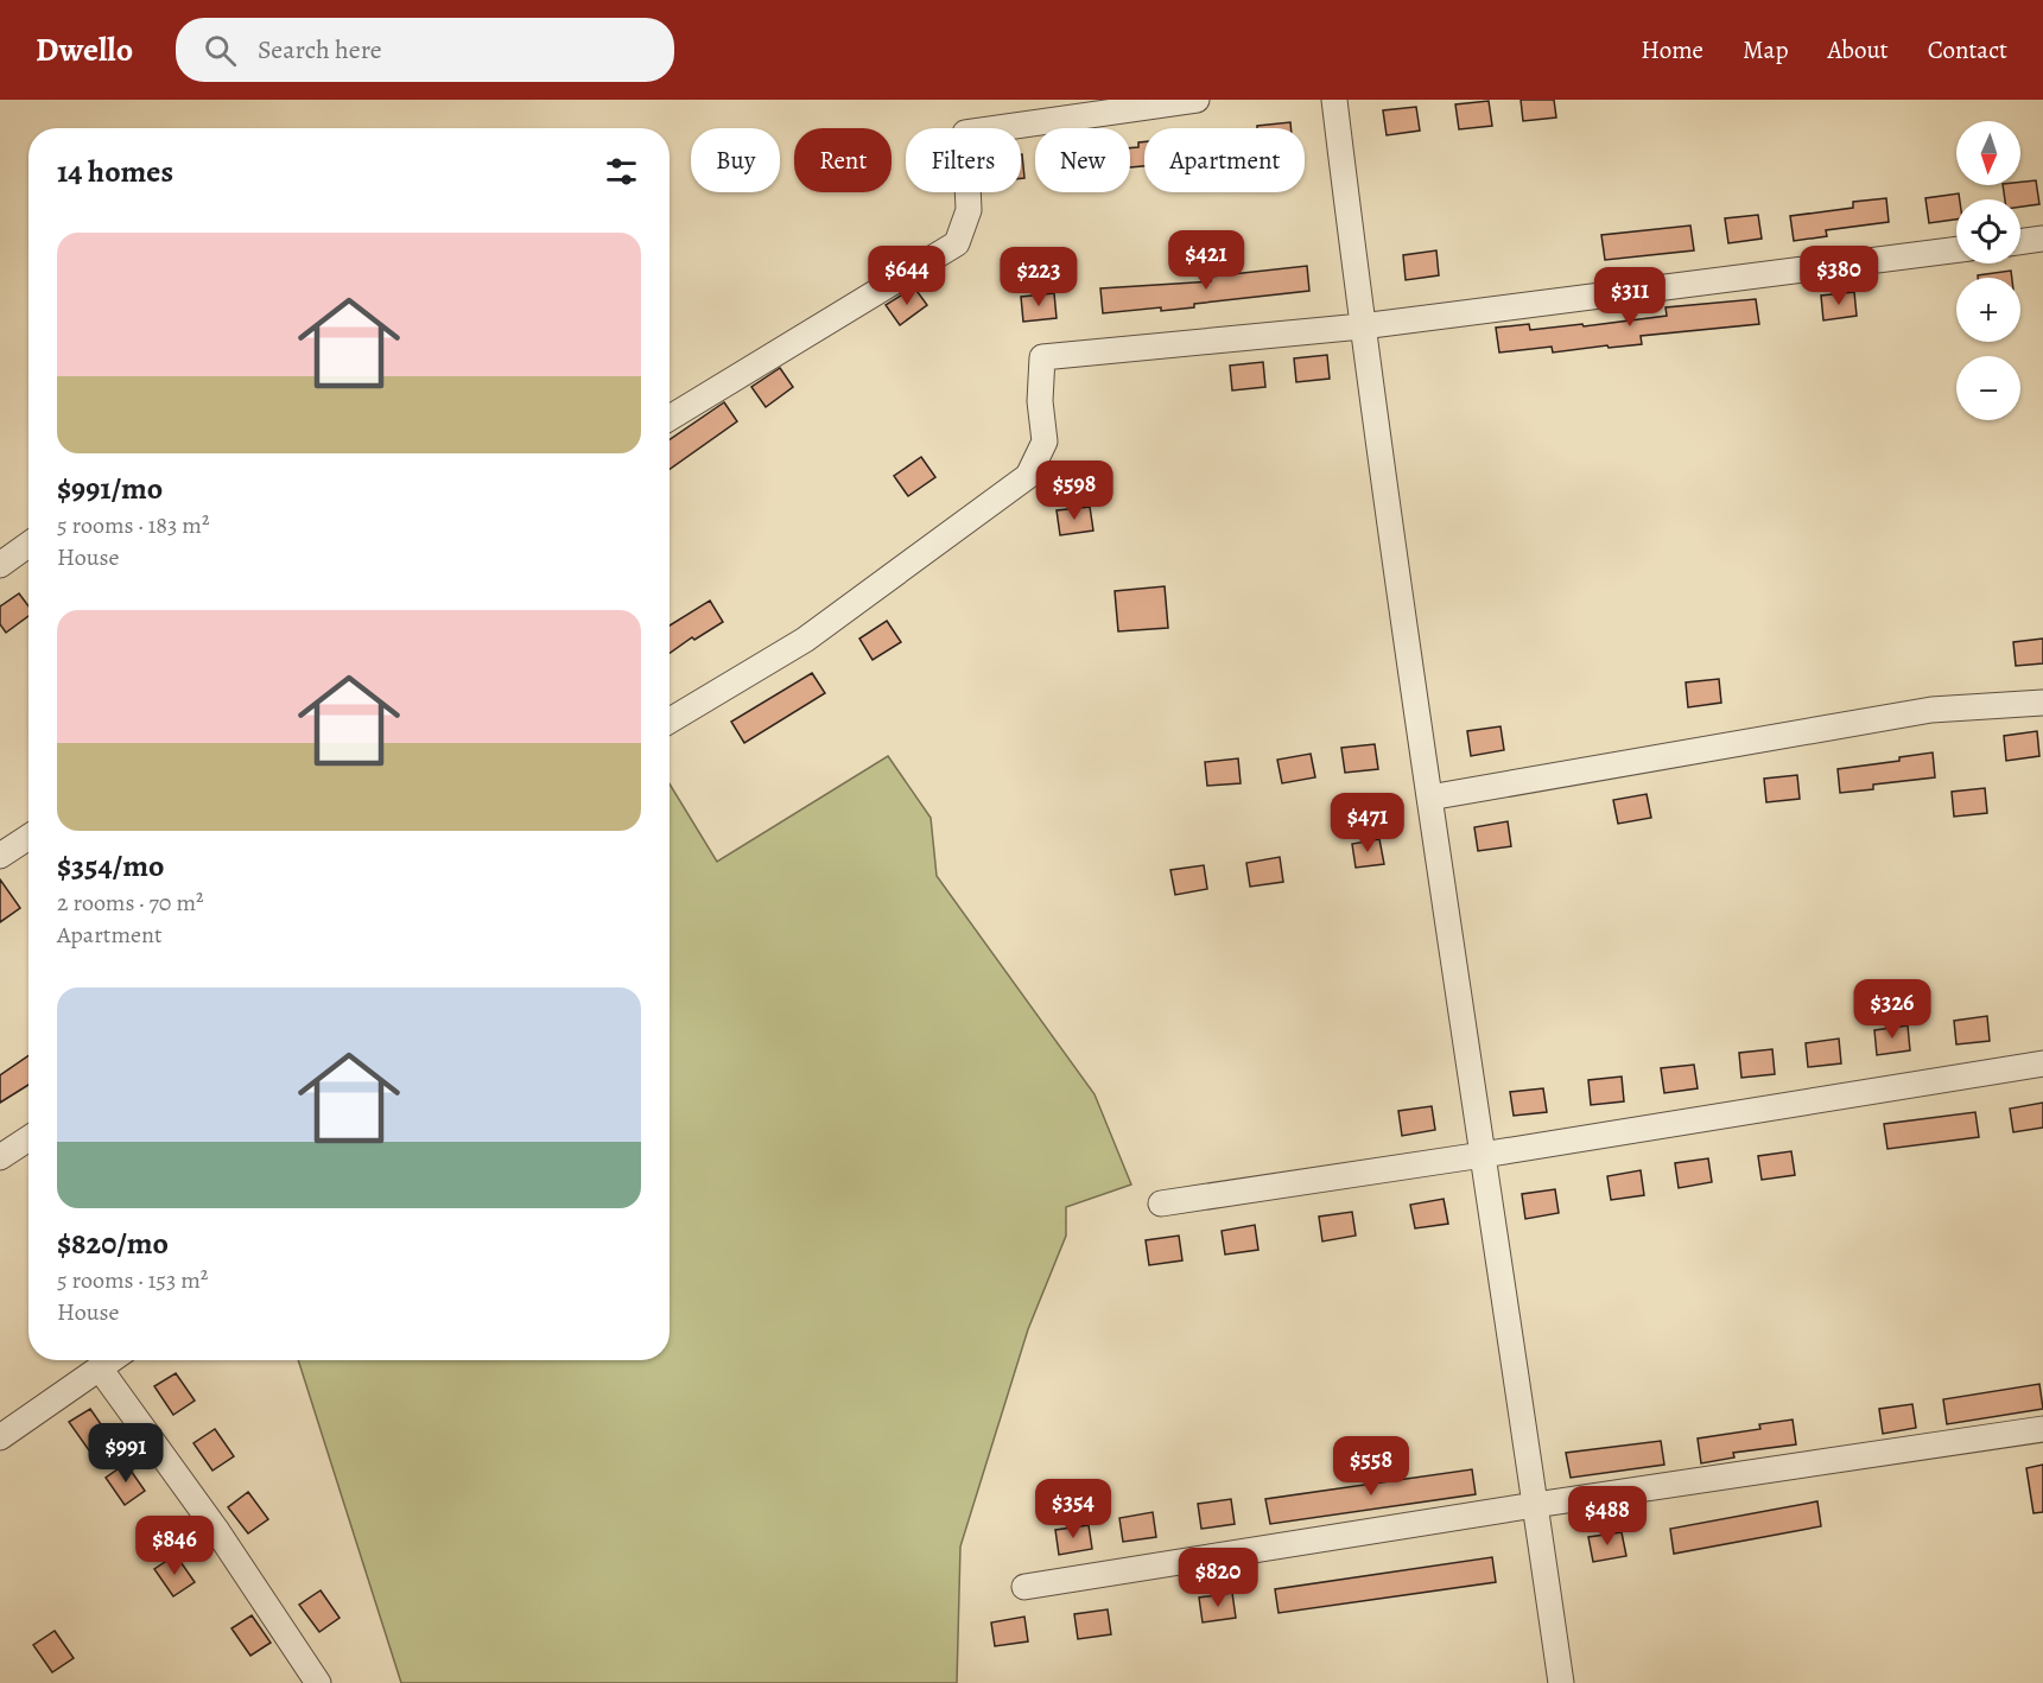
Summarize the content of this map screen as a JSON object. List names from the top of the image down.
{
  "north": "bottom",
  "page": {
    "header": "Dwello",
    "search": "Search here",
    "nav": [
      "Home",
      "Map",
      "About",
      "Contact"
    ],
    "map_buttons": ["+", "−"],
    "chip": [
      "Buy",
      "Rent",
      "Filters",
      "New",
      "Apartment"
    ],
    "heading": "14 homes",
    "list": [
      {
        "name": "$991/mo",
        "note": "5 rooms · 183 m² · House"
      },
      {
        "name": "$354/mo",
        "note": "2 rooms · 70 m² · Apartment"
      },
      {
        "name": "$820/mo",
        "note": "5 rooms · 153 m² · House"
      }
    ],
    "price": [
      "$421",
      "$644",
      "$380",
      "$223",
      "$311",
      "$598",
      "$471",
      "$326",
      "$991",
      "$558",
      "$354",
      "$488",
      "$846",
      "$820"
    ]
  }
}
